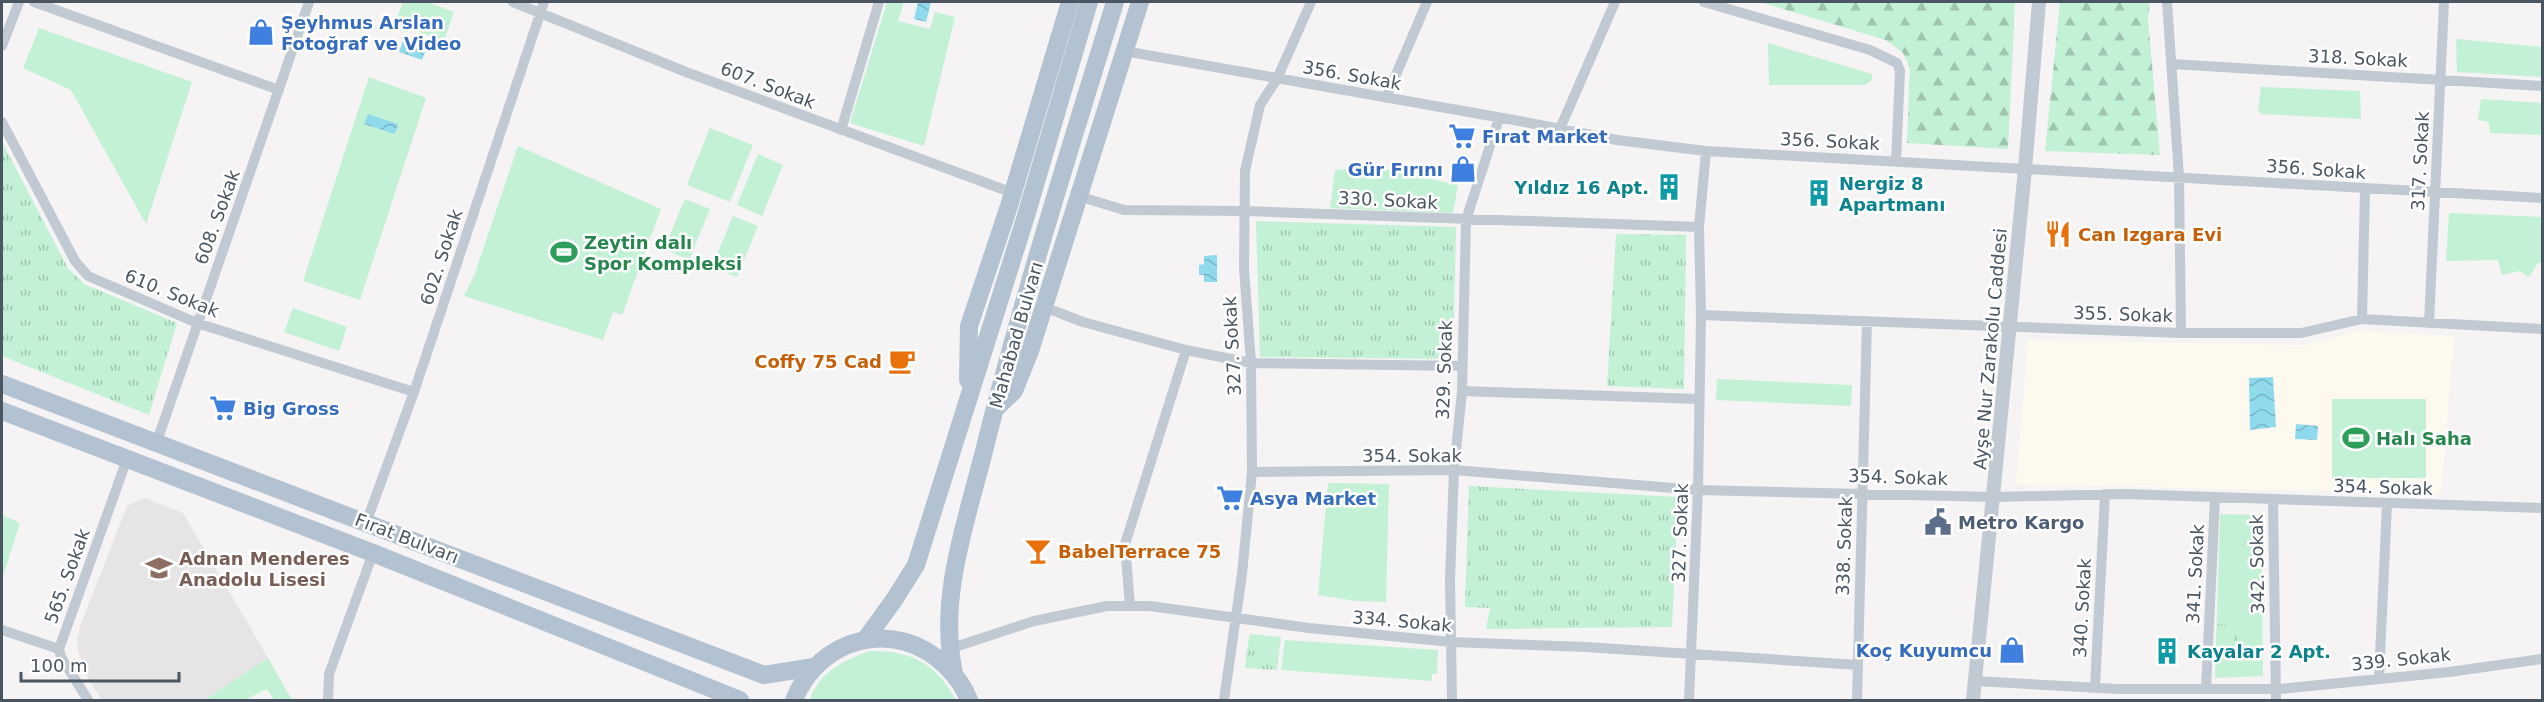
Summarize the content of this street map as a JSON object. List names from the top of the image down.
{
  "streets": {
    "main road": ["Mahabad Bulvarı", "Fırat Bulvarı"],
    "street": [
      "318. Sokak",
      "356. Sokak",
      "607. Sokak",
      "317. Sokak",
      "330. Sokak",
      "608. Sokak",
      "602. Sokak",
      "610. Sokak",
      "355. Sokak",
      "327. Sokak",
      "Ayşe Nur Zarakolu Caddesi",
      "329. Sokak",
      "354. Sokak",
      "338. Sokak",
      "342. Sokak",
      "341. Sokak",
      "565. Sokak",
      "340. Sokak",
      "334. Sokak",
      "339. Sokak"
    ]
  },
  "crossings": [
    ["318. Sokak", "317. Sokak"],
    ["356. Sokak", "317. Sokak"],
    ["356. Sokak", "327. Sokak"],
    ["356. Sokak", "Ayşe Nur Zarakolu Caddesi"],
    ["356. Sokak", "329. Sokak"],
    ["607. Sokak", "602. Sokak"],
    ["317. Sokak", "355. Sokak"],
    ["330. Sokak", "327. Sokak"],
    ["330. Sokak", "329. Sokak"],
    ["608. Sokak", "610. Sokak"],
    ["608. Sokak", "Fırat Bulvarı"],
    ["602. Sokak", "610. Sokak"],
    ["602. Sokak", "Fırat Bulvarı"],
    ["355. Sokak", "327. Sokak"],
    ["355. Sokak", "Ayşe Nur Zarakolu Caddesi"],
    ["355. Sokak", "338. Sokak"],
    ["Mahabad Bulvarı", "334. Sokak"],
    ["327. Sokak", "354. Sokak"],
    ["327. Sokak", "334. Sokak"],
    ["Ayşe Nur Zarakolu Caddesi", "354. Sokak"],
    ["Ayşe Nur Zarakolu Caddesi", "339. Sokak"],
    ["329. Sokak", "354. Sokak"],
    ["329. Sokak", "334. Sokak"],
    ["354. Sokak", "338. Sokak"],
    ["354. Sokak", "342. Sokak"],
    ["354. Sokak", "341. Sokak"],
    ["354. Sokak", "340. Sokak"],
    ["Fırat Bulvarı", "565. Sokak"],
    ["338. Sokak", "334. Sokak"],
    ["342. Sokak", "339. Sokak"],
    ["341. Sokak", "339. Sokak"],
    ["340. Sokak", "339. Sokak"]
  ],
  "places": {
    "shop": ["Şeyhmus Arslan Fotoğraf ve Video", "Gür Fırını", "Koç Kuyumcu"],
    "supermarket": ["Fırat Market", "Big Gross", "Asya Market"],
    "building": ["Yıldız 16 Apt.", "Nergiz 8 Apartmanı", "Kayalar 2 Apt."],
    "restaurant": ["Can Izgara Evi"],
    "sports": ["Zeytin dalı Spor Kompleksi", "Halı Saha"],
    "cafe": ["Coffy 75 Cad"],
    "public building": ["Metro Kargo"],
    "bar": ["BabelTerrace 75"],
    "school or university": ["Adnan Menderes Anadolu Lisesi"]
  },
  "scale_bar": "100 m"
}
